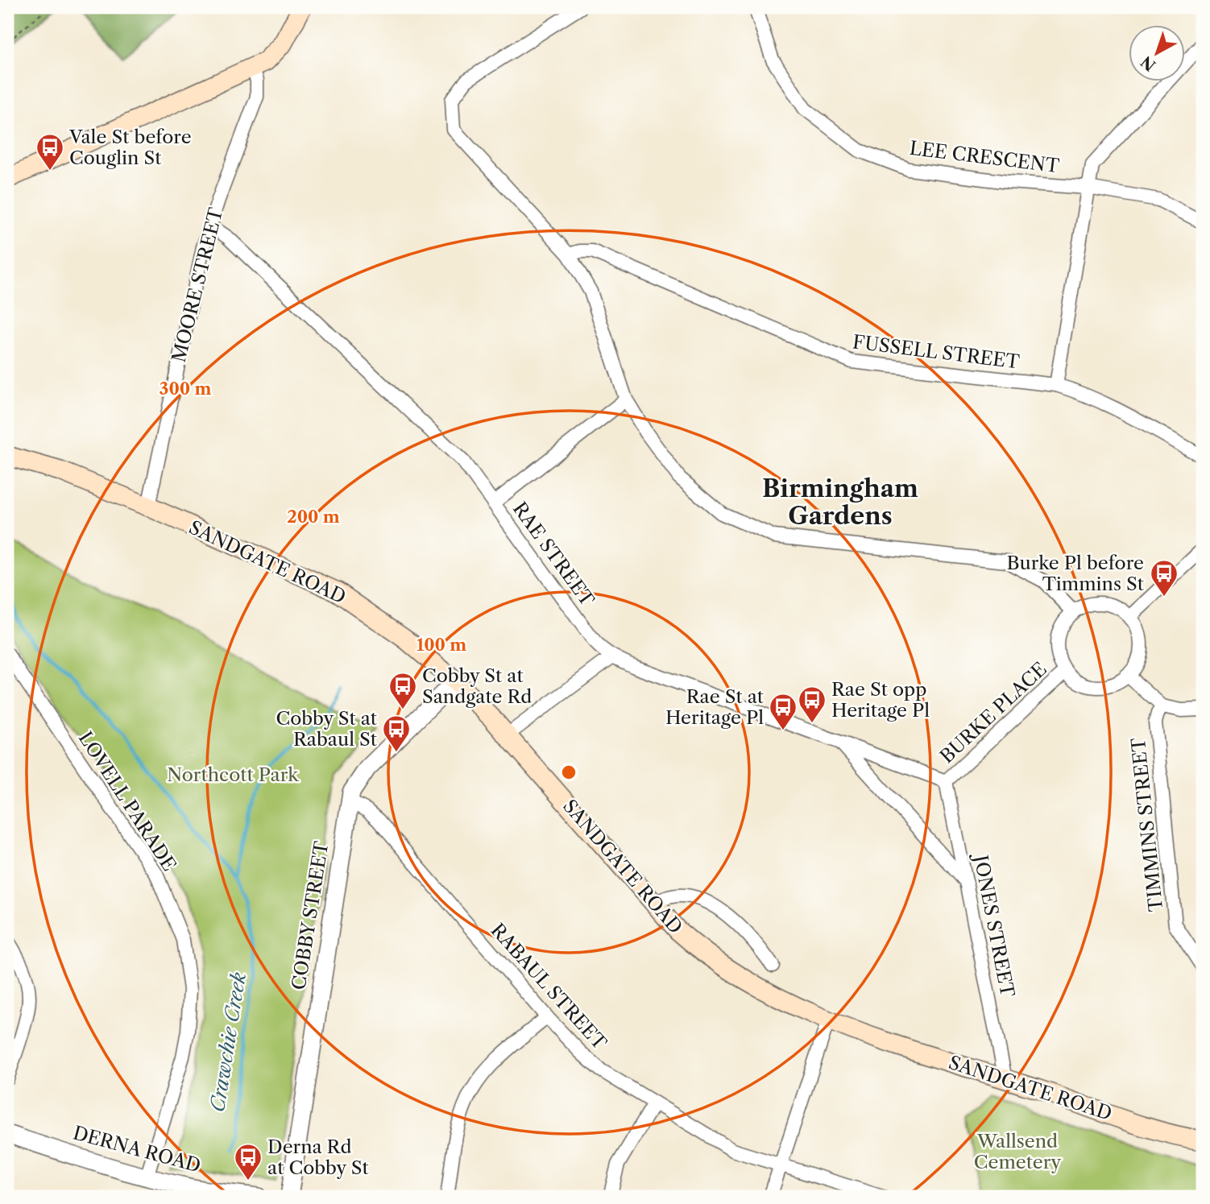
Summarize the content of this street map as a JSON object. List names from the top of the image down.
{
  "streets": {
    "main road": ["SANDGATE ROAD"],
    "street": [
      "LEE CRESCENT",
      "MOORE STREET",
      "FUSSELL STREET",
      "RAE STREET",
      "BURKE PLACE",
      "LOVELL PARADE",
      "TIMMINS STREET",
      "COBBY STREET",
      "JONES STREET",
      "RABAUL STREET",
      "DERNA ROAD"
    ]
  },
  "crossings": [
    ["MOORE STREET", "RAE STREET"],
    ["MOORE STREET", "SANDGATE ROAD"],
    ["RAE STREET", "BURKE PLACE"],
    ["RAE STREET", "JONES STREET"],
    ["SANDGATE ROAD", "COBBY STREET"],
    ["SANDGATE ROAD", "JONES STREET"],
    ["BURKE PLACE", "JONES STREET"],
    ["LOVELL PARADE", "DERNA ROAD"],
    ["COBBY STREET", "RABAUL STREET"]
  ],
  "districts": ["Birmingham Gardens"],
  "water": ["Crawchie Creek"],
  "parks": ["Northcott Park", "Wallsend Cemetery"],
  "places": {
    "bus stop": [
      "Vale St before Couglin St",
      "Burke Pl before Timmins St",
      "Cobby St at Sandgate Rd",
      "Rae St opp Heritage Pl",
      "Rae St at Heritage Pl",
      "Cobby St at Rabaul St",
      "Derna Rd at Cobby St"
    ]
  },
  "north": "bottom left",
  "rings": ["300 m", "200 m", "100 m"]
}
